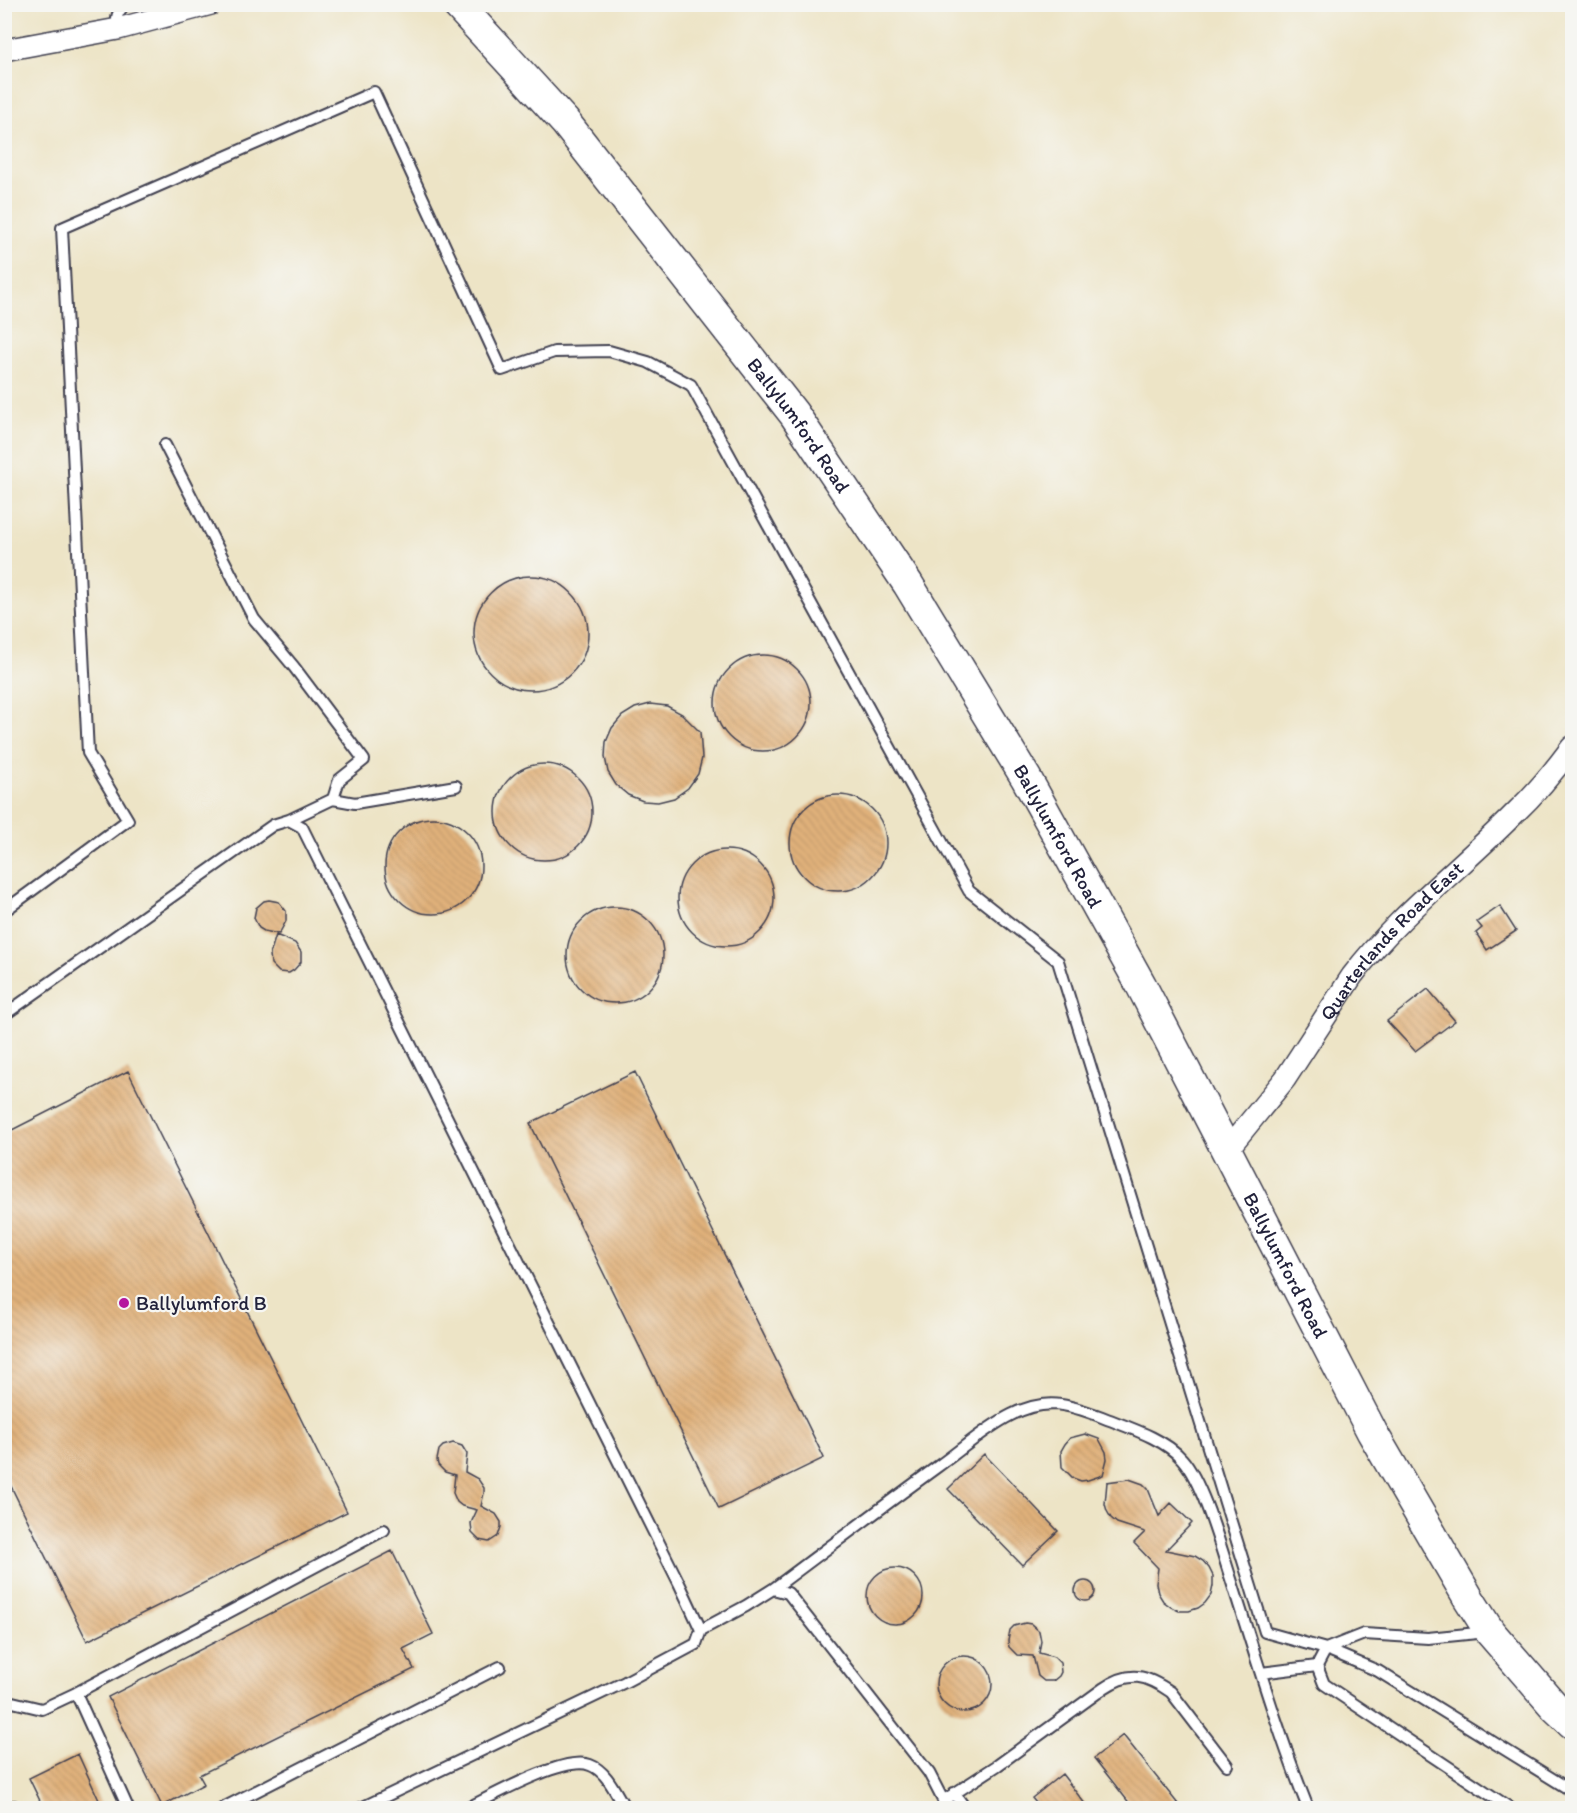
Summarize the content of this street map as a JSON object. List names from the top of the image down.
{
  "streets": {
    "main road": ["Ballylumford Road"],
    "street": ["Quarterlands Road East"]
  },
  "crossings": [
    ["Ballylumford Road", "Quarterlands Road East"]
  ],
  "places": ["Ballylumford B"]
}
